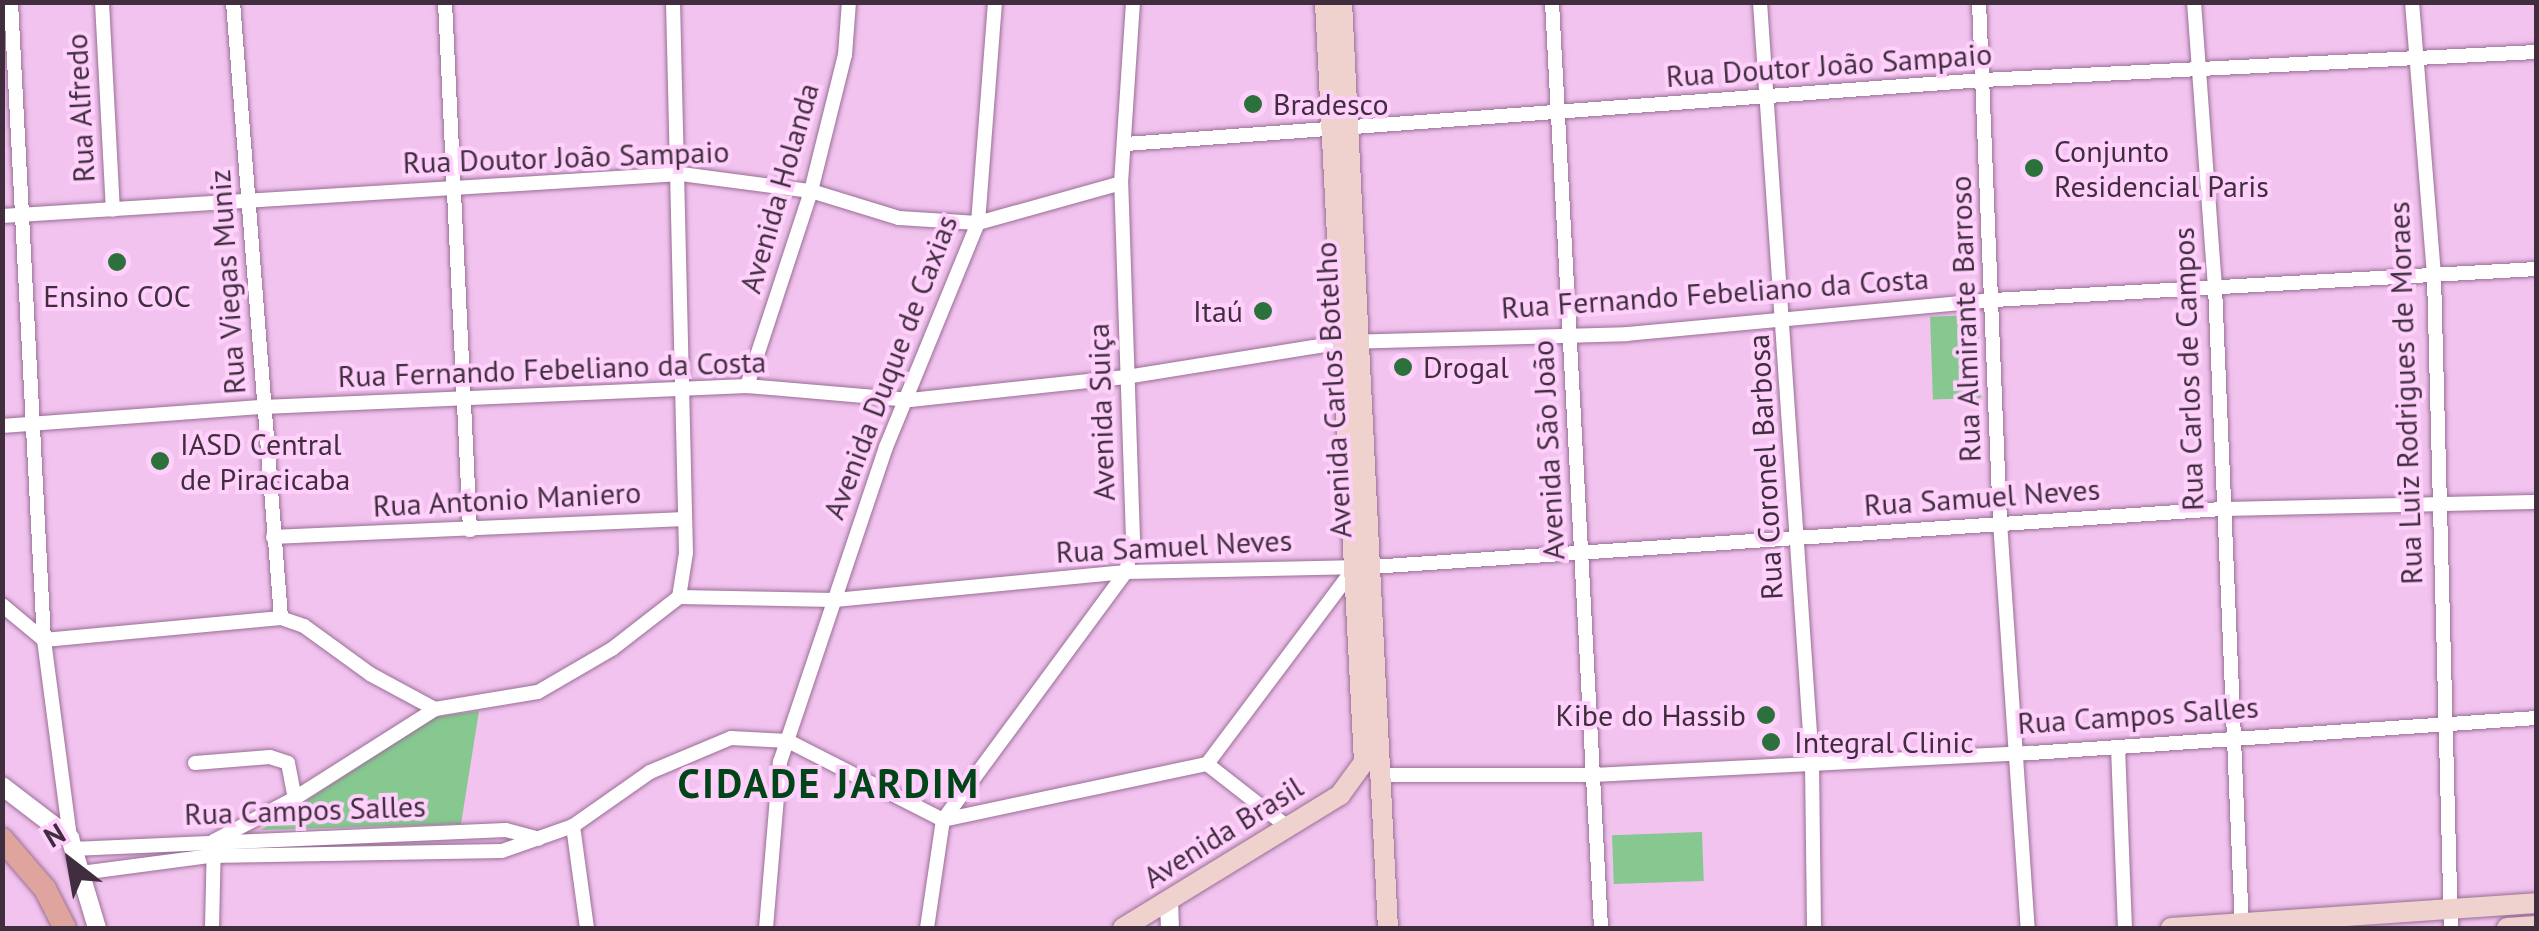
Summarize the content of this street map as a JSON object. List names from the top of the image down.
{
  "streets": {
    "main road": ["Avenida Carlos Botelho", "Avenida Brasil"],
    "street": [
      "Rua Doutor João Sampaio",
      "Rua Alfredo",
      "Avenida Holanda",
      "Rua Viegas Muniz",
      "Rua Fernando Febeliano da Costa",
      "Rua Almirante Barroso",
      "Avenida Duque de Caxias",
      "Rua Carlos de Campos",
      "Rua Luiz Rodrigues de Moraes",
      "Avenida Suiça",
      "Avenida São João",
      "Rua Coronel Barbosa",
      "Rua Samuel Neves",
      "Rua Antonio Maniero",
      "Rua Campos Salles"
    ]
  },
  "crossings": [
    ["Rua Doutor João Sampaio", "Rua Alfredo"],
    ["Rua Doutor João Sampaio", "Avenida Holanda"],
    ["Rua Doutor João Sampaio", "Rua Viegas Muniz"],
    ["Rua Doutor João Sampaio", "Rua Almirante Barroso"],
    ["Rua Doutor João Sampaio", "Avenida Duque de Caxias"],
    ["Rua Doutor João Sampaio", "Rua Carlos de Campos"],
    ["Rua Doutor João Sampaio", "Avenida Carlos Botelho"],
    ["Rua Doutor João Sampaio", "Rua Luiz Rodrigues de Moraes"],
    ["Rua Doutor João Sampaio", "Avenida Suiça"],
    ["Rua Doutor João Sampaio", "Avenida São João"],
    ["Rua Doutor João Sampaio", "Rua Coronel Barbosa"],
    ["Avenida Holanda", "Rua Fernando Febeliano da Costa"],
    ["Rua Viegas Muniz", "Rua Fernando Febeliano da Costa"],
    ["Rua Viegas Muniz", "Rua Antonio Maniero"],
    ["Rua Fernando Febeliano da Costa", "Rua Almirante Barroso"],
    ["Rua Fernando Febeliano da Costa", "Avenida Duque de Caxias"],
    ["Rua Fernando Febeliano da Costa", "Rua Carlos de Campos"],
    ["Rua Fernando Febeliano da Costa", "Avenida Carlos Botelho"],
    ["Rua Fernando Febeliano da Costa", "Rua Luiz Rodrigues de Moraes"],
    ["Rua Fernando Febeliano da Costa", "Avenida Suiça"],
    ["Rua Fernando Febeliano da Costa", "Avenida São João"],
    ["Rua Fernando Febeliano da Costa", "Rua Coronel Barbosa"],
    ["Rua Almirante Barroso", "Rua Samuel Neves"],
    ["Rua Almirante Barroso", "Rua Campos Salles"],
    ["Avenida Duque de Caxias", "Rua Samuel Neves"],
    ["Avenida Duque de Caxias", "Rua Campos Salles"],
    ["Rua Carlos de Campos", "Rua Samuel Neves"],
    ["Rua Carlos de Campos", "Rua Campos Salles"],
    ["Avenida Carlos Botelho", "Rua Samuel Neves"],
    ["Avenida Carlos Botelho", "Rua Campos Salles"],
    ["Rua Luiz Rodrigues de Moraes", "Rua Samuel Neves"],
    ["Rua Luiz Rodrigues de Moraes", "Rua Campos Salles"],
    ["Avenida Suiça", "Rua Samuel Neves"],
    ["Avenida Suiça", "Rua Campos Salles"],
    ["Avenida São João", "Rua Samuel Neves"],
    ["Avenida São João", "Rua Campos Salles"],
    ["Rua Coronel Barbosa", "Rua Samuel Neves"],
    ["Rua Coronel Barbosa", "Rua Campos Salles"]
  ],
  "districts": ["CIDADE JARDIM"],
  "places": [
    "Bradesco",
    "Conjunto Residencial Paris",
    "Ensino COC",
    "Itaú",
    "Drogal",
    "IASD Central de Piracicaba",
    "Kibe do Hassib",
    "Integral Clinic"
  ],
  "north": "top left"
}
